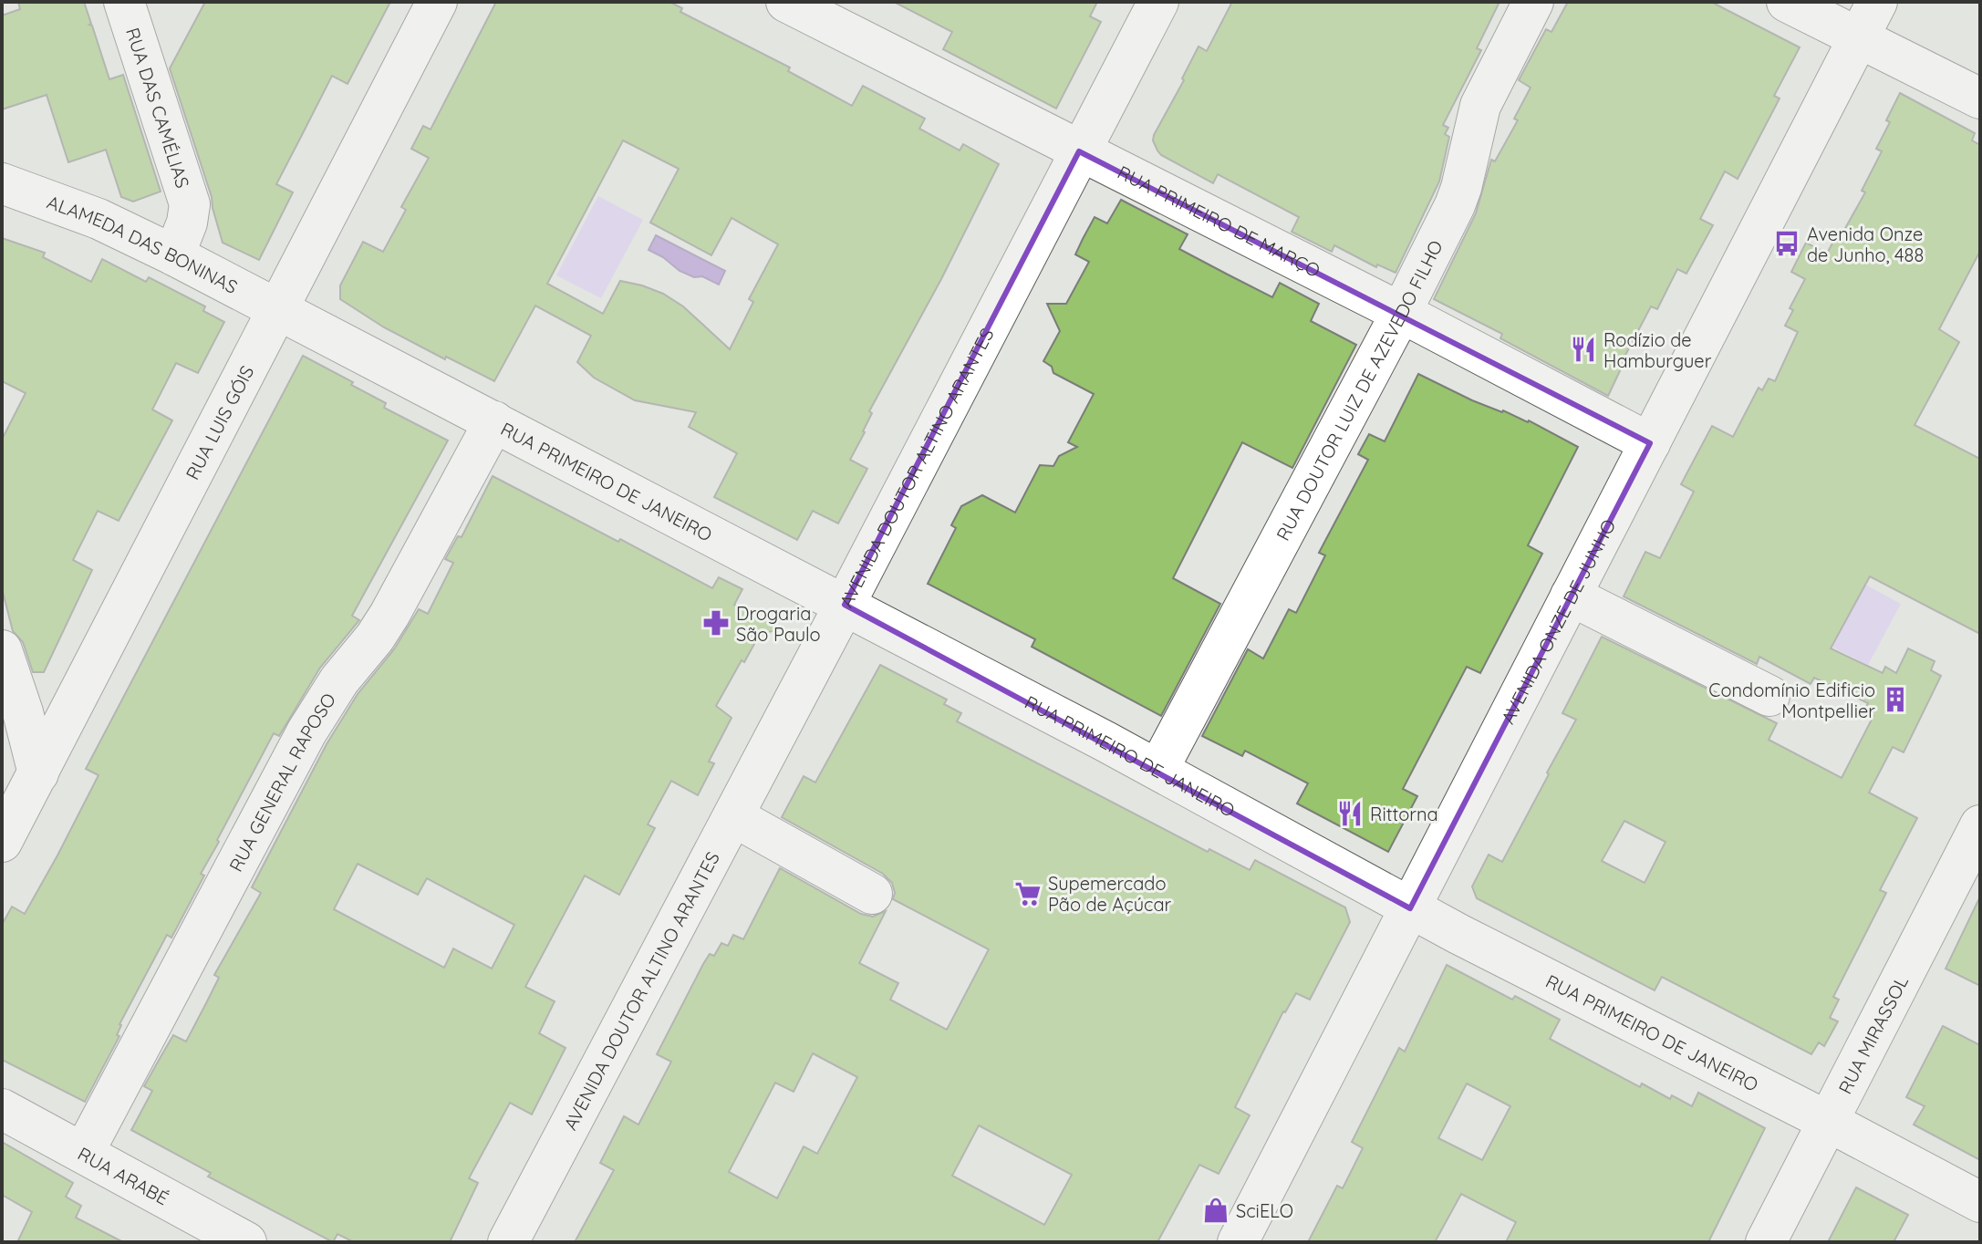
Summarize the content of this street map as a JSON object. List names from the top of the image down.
{
  "streets": {
    "street": [
      "RUA DAS CAMÉLIAS",
      "RUA PRIMEIRO DE MARÇO",
      "ALAMEDA DAS BONINAS",
      "RUA DOUTOR LUIZ DE AZEVEDO FILHO",
      "RUA LUIS GÓIS",
      "AVENIDA DOUTOR ALTINO ARANTES",
      "RUA PRIMEIRO DE JANEIRO",
      "AVENIDA ONZE DE JUNHO",
      "RUA GENERAL RAPOSO",
      "RUA MIRASSOL",
      "RUA ARABÉ"
    ]
  },
  "crossings": [
    ["RUA DAS CAMÉLIAS", "ALAMEDA DAS BONINAS"],
    ["RUA PRIMEIRO DE MARÇO", "RUA DOUTOR LUIZ DE AZEVEDO FILHO"],
    ["RUA PRIMEIRO DE MARÇO", "AVENIDA DOUTOR ALTINO ARANTES"],
    ["RUA PRIMEIRO DE MARÇO", "AVENIDA ONZE DE JUNHO"],
    ["ALAMEDA DAS BONINAS", "RUA LUIS GÓIS"],
    ["ALAMEDA DAS BONINAS", "RUA PRIMEIRO DE JANEIRO"],
    ["RUA DOUTOR LUIZ DE AZEVEDO FILHO", "RUA PRIMEIRO DE JANEIRO"],
    ["RUA LUIS GÓIS", "RUA PRIMEIRO DE JANEIRO"],
    ["AVENIDA DOUTOR ALTINO ARANTES", "RUA PRIMEIRO DE JANEIRO"],
    ["RUA PRIMEIRO DE JANEIRO", "AVENIDA ONZE DE JUNHO"],
    ["RUA PRIMEIRO DE JANEIRO", "RUA GENERAL RAPOSO"],
    ["RUA PRIMEIRO DE JANEIRO", "RUA MIRASSOL"],
    ["RUA GENERAL RAPOSO", "RUA ARABÉ"]
  ],
  "places": {
    "bus stop": ["Avenida Onze de Junho, 488"],
    "restaurant": ["Rodízio de Hamburguer", "Rittorna"],
    "pharmacy": ["Drogaria São Paulo"],
    "building": ["Condomínio Edificio Montpellier"],
    "supermarket": ["Supemercado Pão de Açúcar"],
    "shop": ["SciELO"]
  }
}
